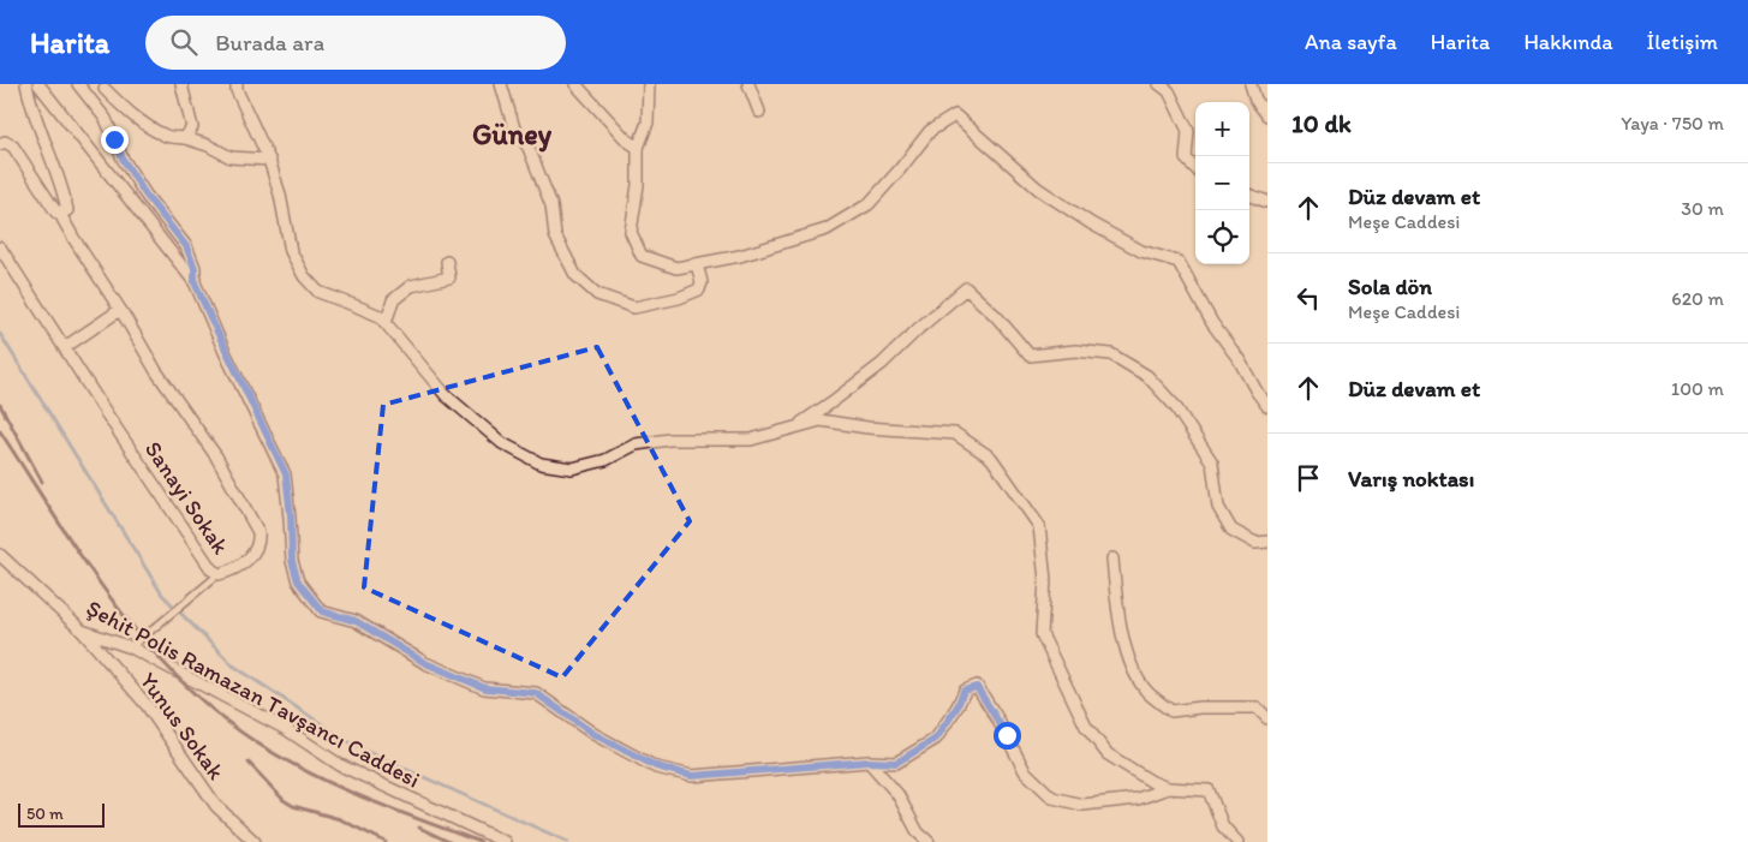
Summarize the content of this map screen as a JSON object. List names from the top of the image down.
{
  "streets": {
    "street": ["Sanayi Sokak", "Şehit Polis Ramazan Tavşancı Caddesi", "Yunus Sokak"]
  },
  "crossings": [
    ["Şehit Polis Ramazan Tavşancı Caddesi", "Yunus Sokak"]
  ],
  "districts": ["Güney"],
  "scale_bar": "50 m",
  "page": {
    "header": "Harita",
    "search": "Burada ara",
    "nav": [
      "Ana sayfa",
      "Harita",
      "Hakkında",
      "İletişim"
    ],
    "heading": ["10 dk", "Yaya · 750 m"],
    "map_buttons": ["+", "−"],
    "list": [
      ["Düz devam et", "Meşe Caddesi", "30 m"],
      ["Sola dön", "Meşe Caddesi", "620 m"],
      ["Düz devam et", "100 m"],
      "Varış noktası"
    ],
    "scale": "50 m"
  }
}
